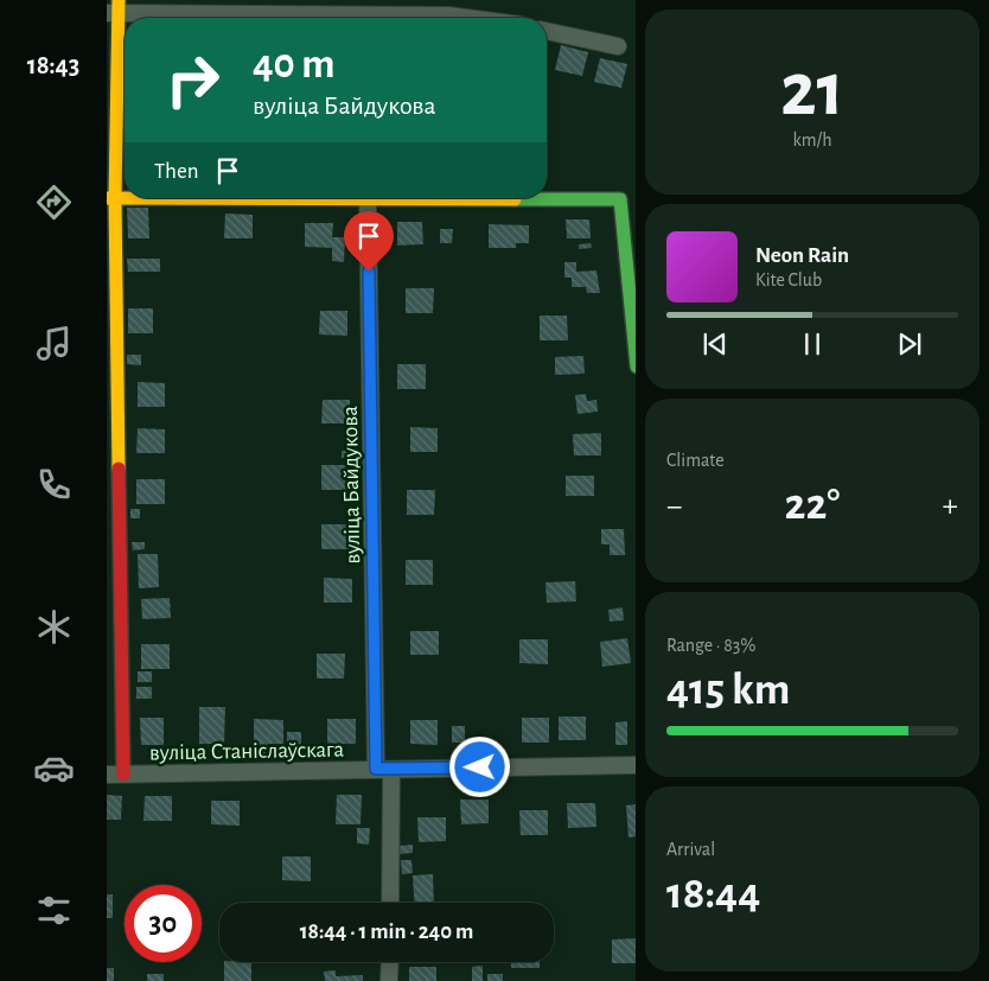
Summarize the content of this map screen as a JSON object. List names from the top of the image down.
{
  "streets": {
    "street": ["вуліца Байдукова", "вуліца Станіслаўскага"]
  },
  "crossings": [
    ["вуліца Байдукова", "вуліца Станіслаўскага"]
  ],
  "page": {
    "tabs": "18:43",
    "tile": [
      ["21", "km/h"],
      "Climate",
      ["Range · 83%", "415 km"],
      ["Arrival", "18:44"]
    ],
    "turn": ["40 m", "вуліца Байдукова"],
    "then": "Then",
    "song": ["Neon Rain", "Kite Club"],
    "heat": ["−", "22°", "+"],
    "limit": "30",
    "trip": "18:44 · 1 min · 240 m"
  }
}
